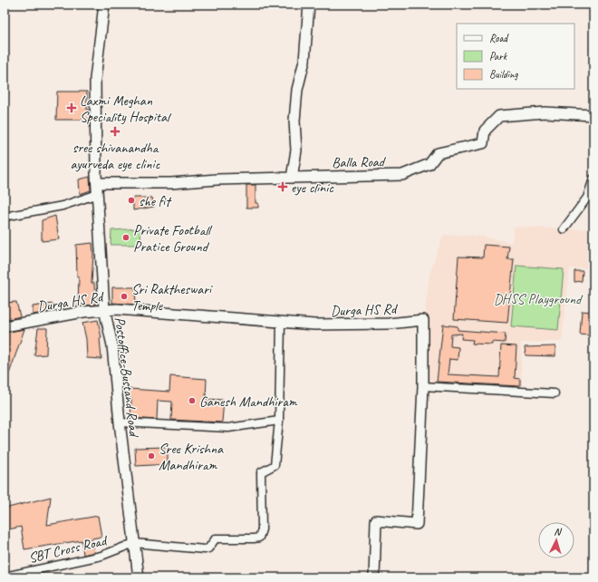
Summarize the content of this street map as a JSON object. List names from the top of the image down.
{
  "streets": {
    "street": [
      "Balla Road",
      "Durga HS Rd",
      "Postoffice-Bustand Road",
      "SBT Cross Road"
    ]
  },
  "crossings": [
    ["Balla Road", "Postoffice-Bustand Road"],
    ["Durga HS Rd", "Postoffice-Bustand Road"],
    ["Postoffice-Bustand Road", "SBT Cross Road"]
  ],
  "parks": ["DHSS Playground"],
  "places": {
    "health": ["Laxmi Meghan Speciality Hospital", "sree shivanandha ayurveda eye clinic", "eye clinic"],
    "other": [
      "she fit",
      "Private Football Pratice Ground",
      "Sri Raktheswari Temple",
      "Ganesh Mandhiram",
      "Sree Krishna Mandhiram"
    ]
  },
  "legend": ["Road", "Park", "Building"],
  "north": "top"
}
